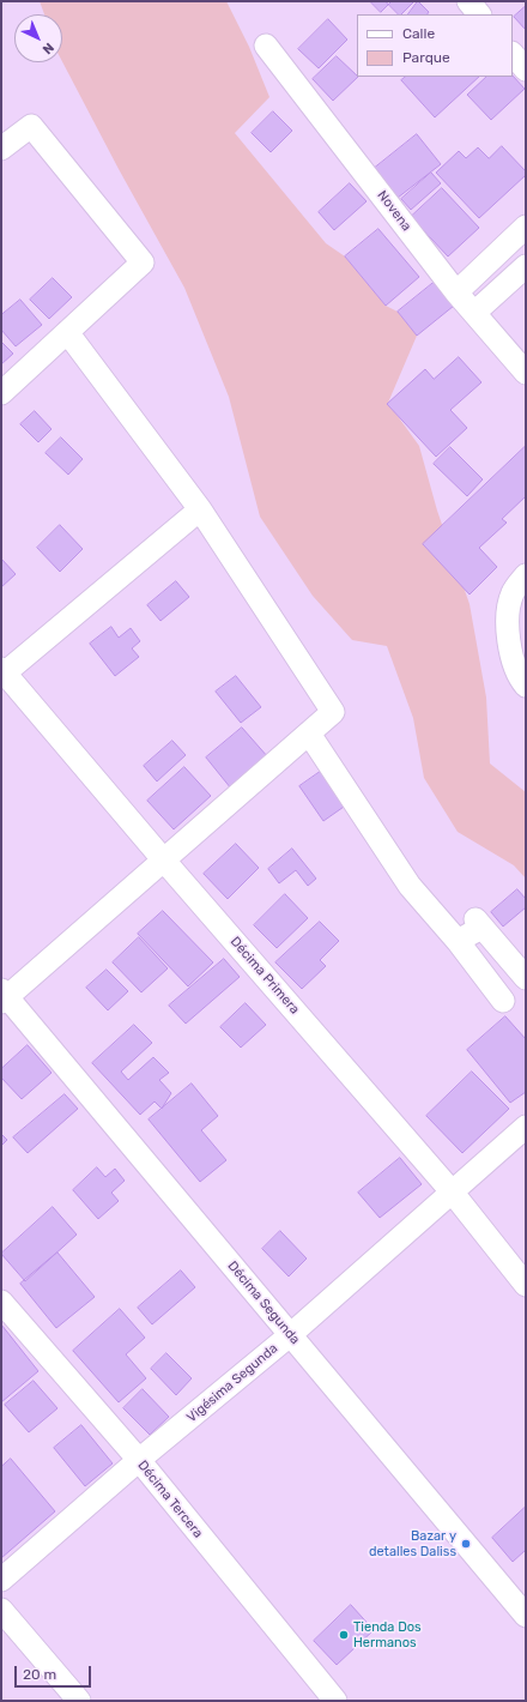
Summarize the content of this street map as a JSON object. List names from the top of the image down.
{
  "streets": {
    "street": [
      "Novena",
      "Décima Primera",
      "Décima Segunda",
      "Vigésima Segunda",
      "Décima Tercera"
    ]
  },
  "crossings": [
    ["Décima Primera", "Vigésima Segunda"],
    ["Décima Segunda", "Vigésima Segunda"],
    ["Vigésima Segunda", "Décima Tercera"]
  ],
  "places": ["Bazar y detalles Daliss", "Tienda Dos Hermanos"],
  "legend": ["Calle", "Parque"],
  "scale_bar": "20 m",
  "north": "bottom right"
}
